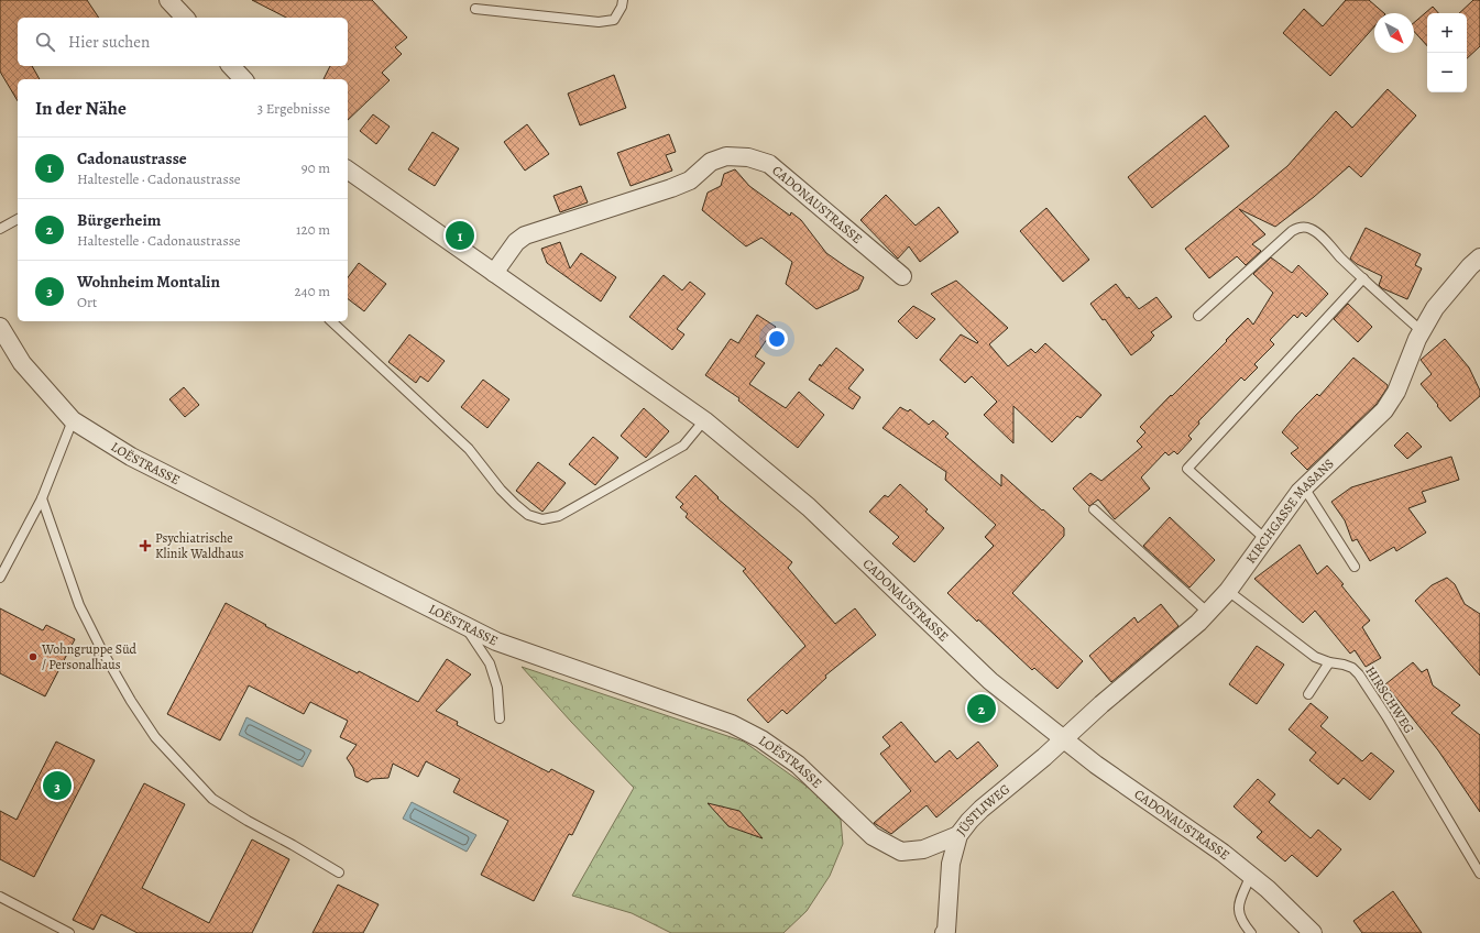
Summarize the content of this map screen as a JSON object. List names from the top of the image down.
{
  "streets": {
    "street": [
      "CADONAUSTRASSE",
      "LOËSTRASSE",
      "KIRCHGASSE MASANS",
      "JÜSTLIWEG"
    ],
    "lane": ["HIRSCHWEG"]
  },
  "crossings": [
    ["CADONAUSTRASSE", "KIRCHGASSE MASANS"],
    ["CADONAUSTRASSE", "JÜSTLIWEG"],
    ["LOËSTRASSE", "JÜSTLIWEG"],
    ["KIRCHGASSE MASANS", "HIRSCHWEG"],
    ["KIRCHGASSE MASANS", "JÜSTLIWEG"]
  ],
  "places": {
    "health": ["Psychiatrische Klinik Waldhaus"],
    "other": ["Wohngruppe Süd / Personalhaus"]
  },
  "north": "bottom right",
  "page": {
    "map_buttons": ["+", "−"],
    "search": "Hier suchen",
    "heading": ["In der Nähe", "3 Ergebnisse"],
    "list": [
      {
        "mark": "1",
        "name": "Cadonaustrasse",
        "note": "Haltestelle · Cadonaustrasse",
        "value": "90 m"
      },
      {
        "mark": "2",
        "name": "Bürgerheim",
        "note": "Haltestelle · Cadonaustrasse",
        "value": "120 m"
      },
      {
        "mark": "3",
        "name": "Wohnheim Montalin",
        "note": "Ort",
        "value": "240 m"
      }
    ],
    "pins": ["1", "2", "3"]
  }
}
